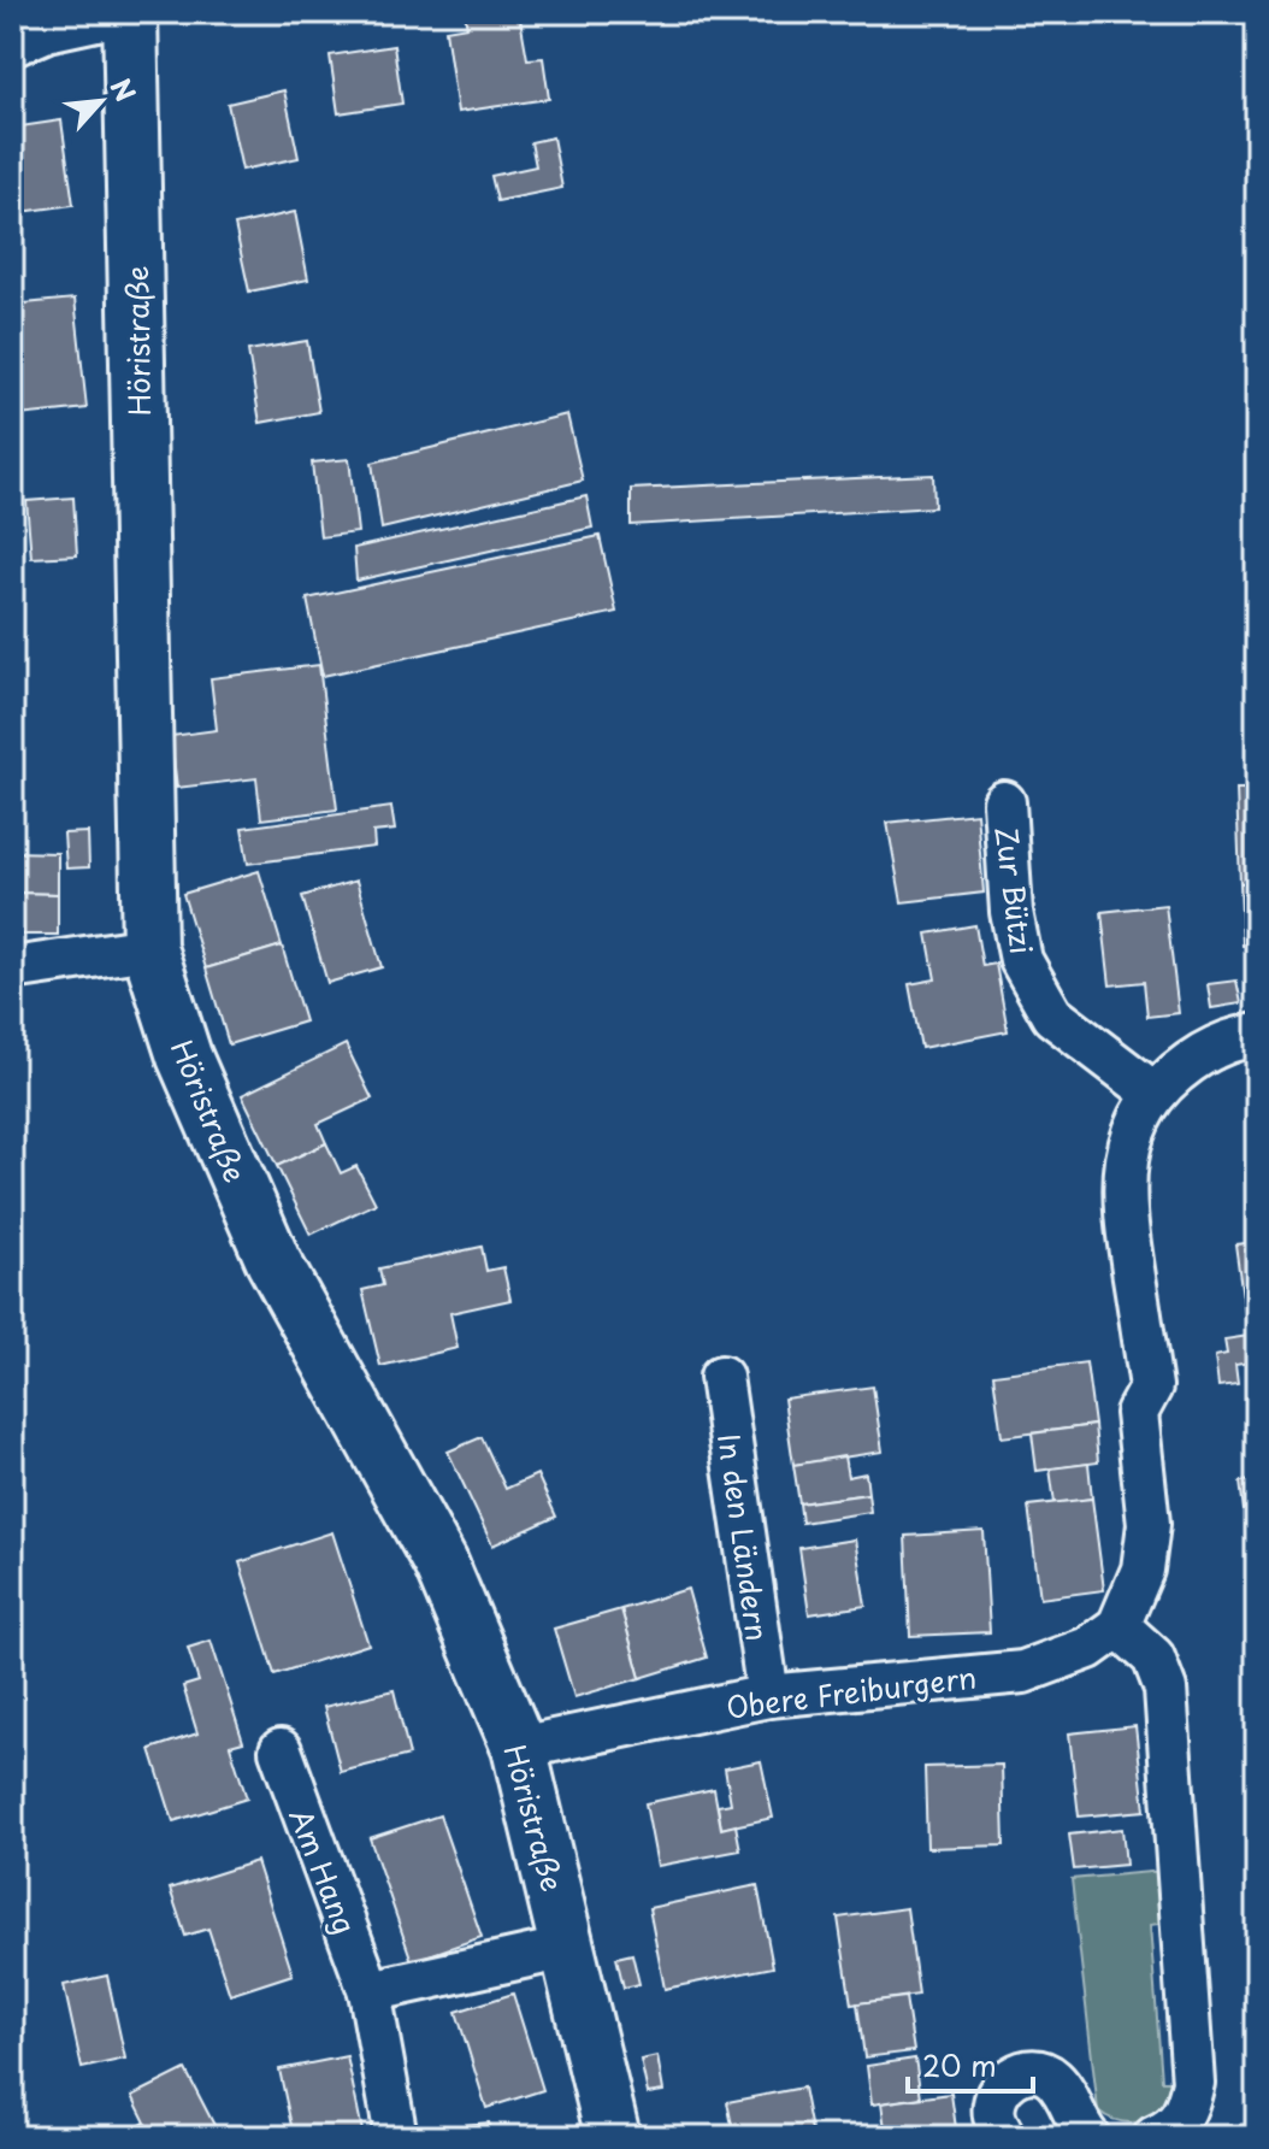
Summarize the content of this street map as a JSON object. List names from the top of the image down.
{
  "streets": {
    "main road": ["Höristraße"],
    "street": [
      "Zur Bützi",
      "In den Ländern",
      "Obere Freiburgern",
      "Am Hang"
    ]
  },
  "crossings": [
    ["Höristraße", "Obere Freiburgern"],
    ["In den Ländern", "Obere Freiburgern"]
  ],
  "scale_bar": "20 m",
  "north": "top right"
}
